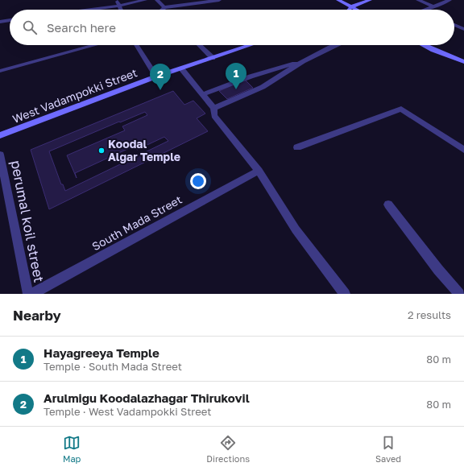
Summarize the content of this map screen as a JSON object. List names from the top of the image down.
{
  "streets": {
    "street": ["West Vadampokki Street", "perumal koil street", "South Mada Street"]
  },
  "places": ["Koodal Algar Temple"],
  "page": {
    "search": "Search here",
    "pins": ["1", "2"],
    "heading": ["Nearby", "2 results"],
    "list": [
      {
        "mark": "1",
        "name": "Hayagreeya Temple",
        "note": "Temple · South Mada Street",
        "value": "80 m"
      },
      {
        "mark": "2",
        "name": "Arulmigu Koodalazhagar Thirukovil",
        "note": "Temple · West Vadampokki Street",
        "value": "80 m"
      }
    ],
    "nav": ["Map", "Directions", "Saved"]
  }
}
